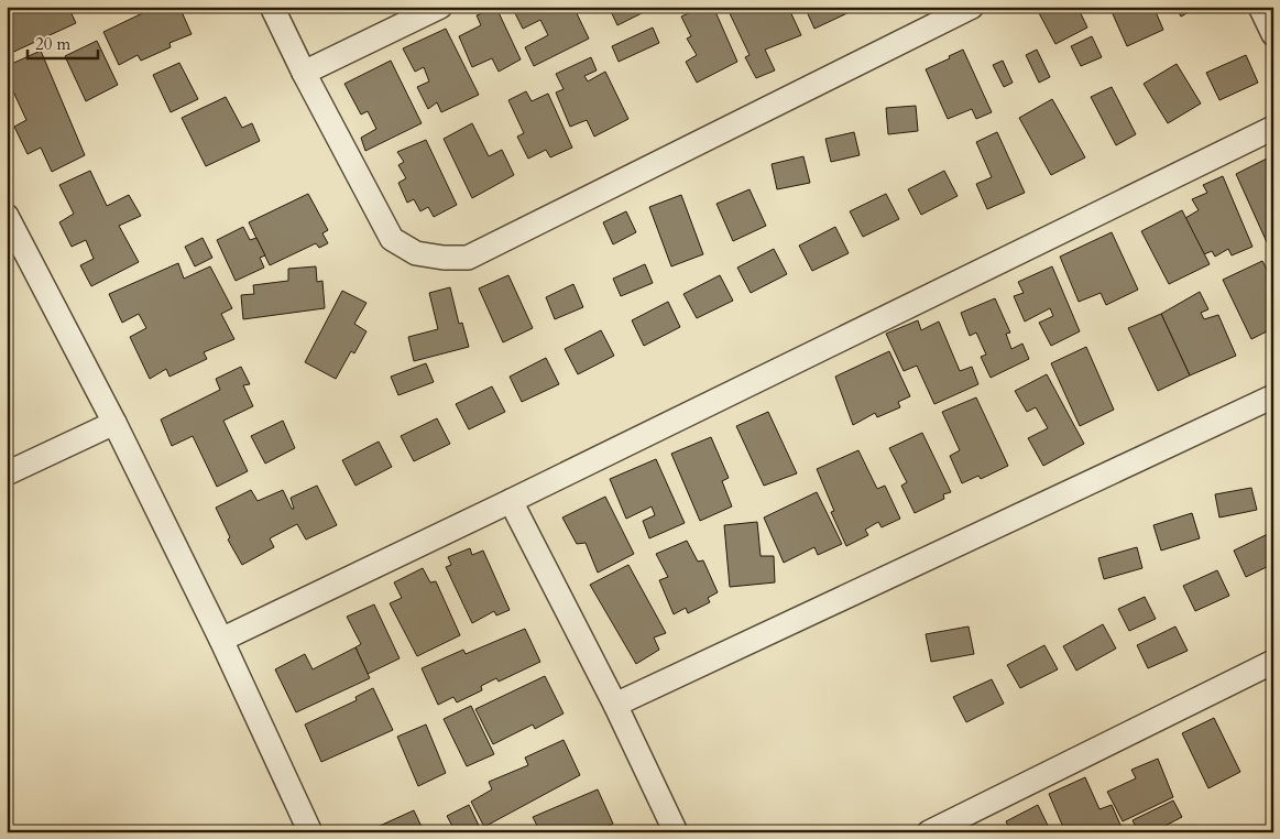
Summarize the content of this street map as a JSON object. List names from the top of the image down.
{
  "scale_bar": "20 m"
}
